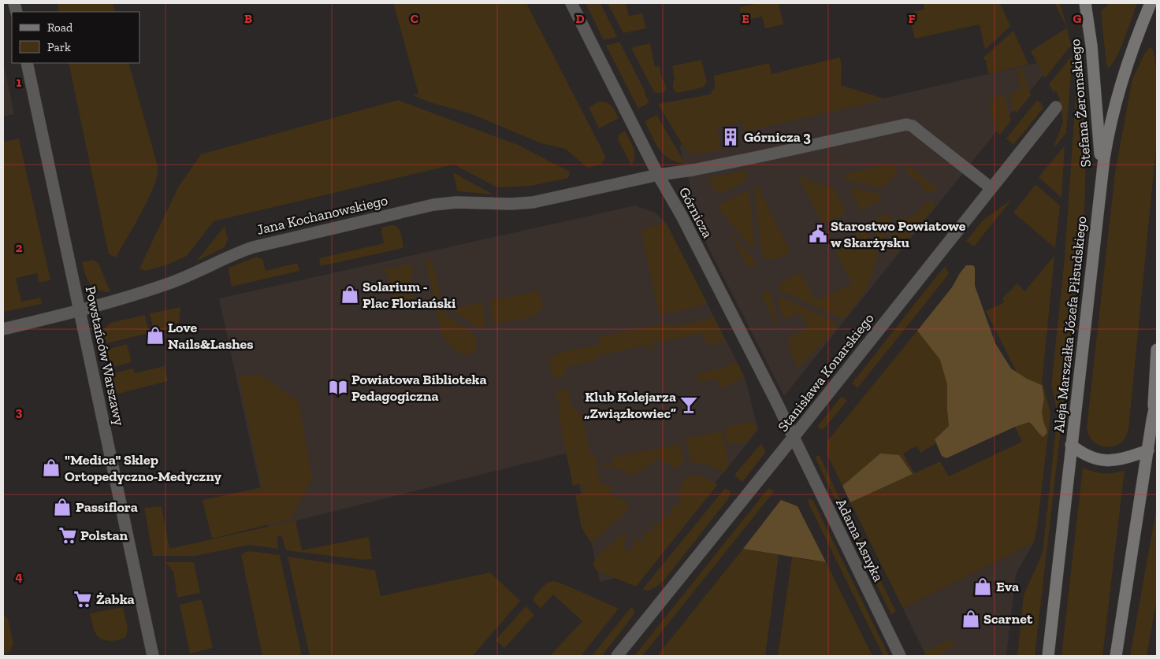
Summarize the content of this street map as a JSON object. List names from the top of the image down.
{
  "streets": {
    "street": [
      "Stefana Żeromskiego",
      "Górnicza",
      "Jana Kochanowskiego",
      "Aleja Marszałka Józefa Piłsudskiego",
      "Powstańców Warszawy",
      "Stanisława Konarskiego",
      "Adama Asnyka"
    ]
  },
  "crossings": [
    ["Stefana Żeromskiego", "Aleja Marszałka Józefa Piłsudskiego"],
    ["Górnicza", "Jana Kochanowskiego"],
    ["Górnicza", "Stanisława Konarskiego"],
    ["Górnicza", "Adama Asnyka"],
    ["Jana Kochanowskiego", "Powstańców Warszawy"],
    ["Jana Kochanowskiego", "Stanisława Konarskiego"],
    ["Stanisława Konarskiego", "Adama Asnyka"]
  ],
  "places": {
    "building": ["Górnicza 3"],
    "public building": ["Starostwo Powiatowe w Skarżysku"],
    "shop": [
      "Solarium - Plac Floriański",
      "Love Nails&Lashes",
      "\"Medica\" Sklep Ortopedyczno-Medyczny",
      "Passiflora",
      "Eva",
      "Scarnet"
    ],
    "library": ["Powiatowa Biblioteka Pedagogiczna"],
    "bar": ["Klub Kolejarza „Związkowiec”"],
    "supermarket": ["Polstan", "Żabka"]
  },
  "legend": ["Road", "Park"],
  "grid": {
    "columns": [
      "B",
      "C",
      "D",
      "E",
      "F",
      "G"
    ],
    "rows": [
      "1",
      "2",
      "3",
      "4"
    ]
  }
}
